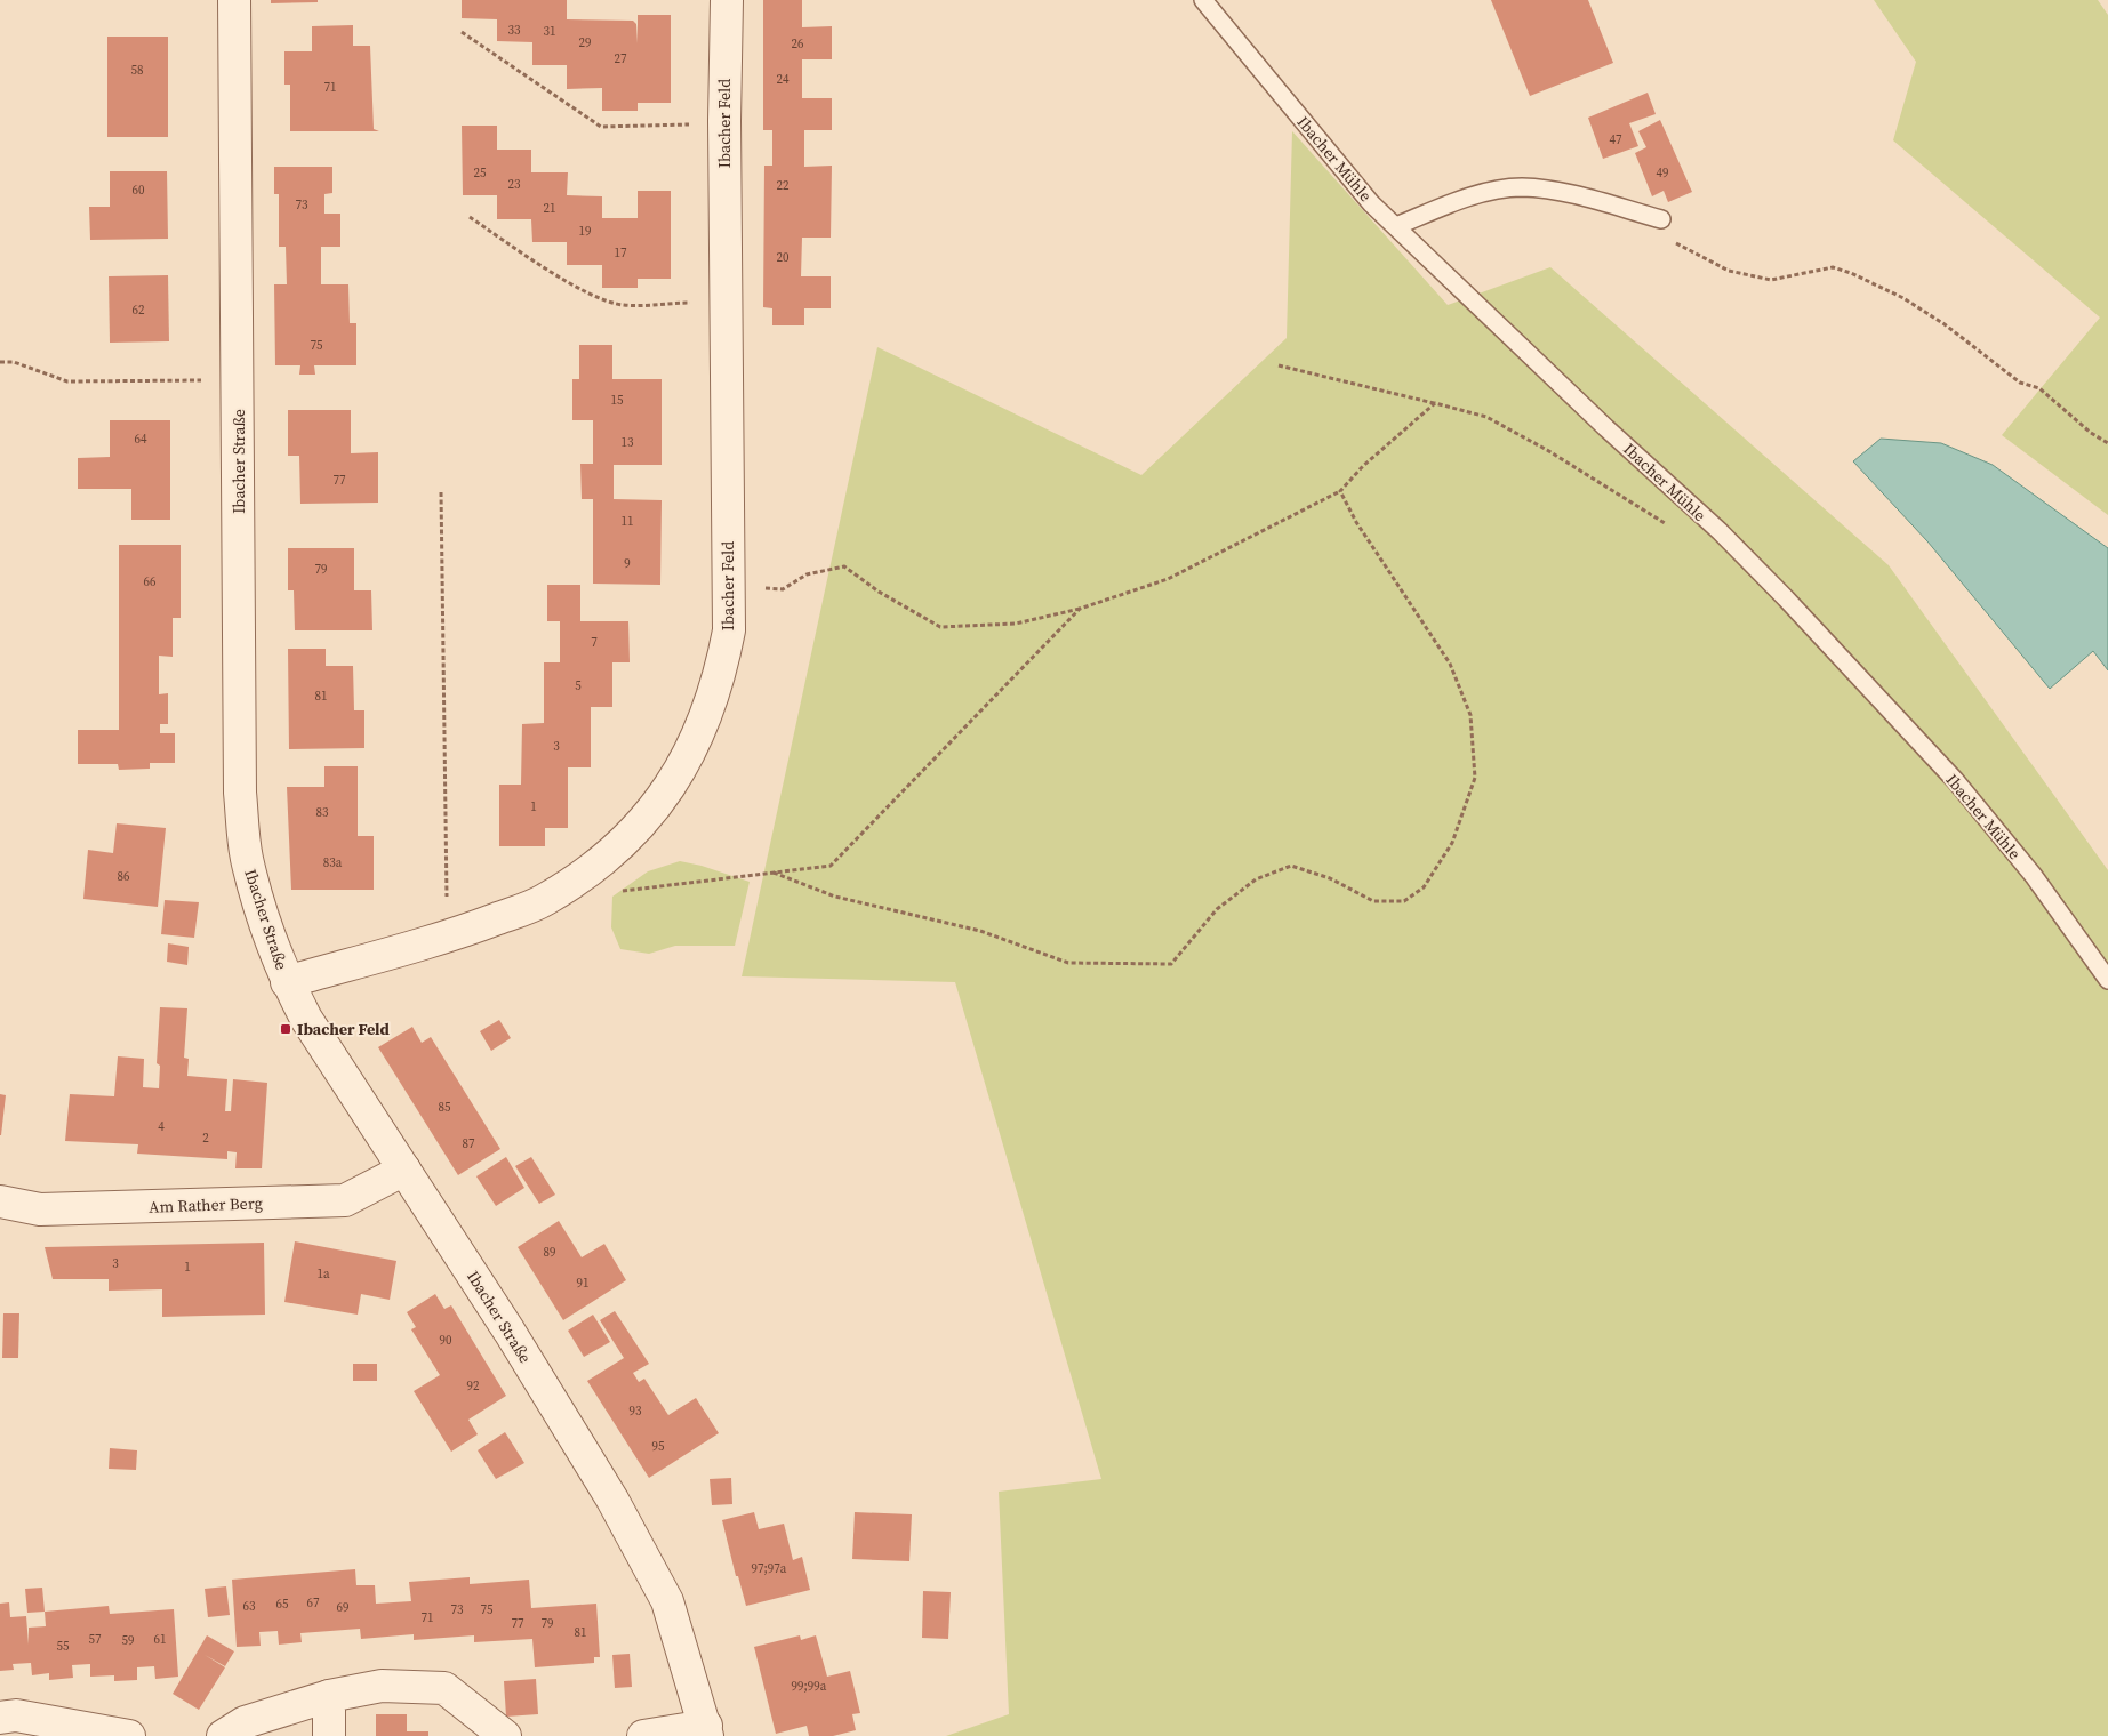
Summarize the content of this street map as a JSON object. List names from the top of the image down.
{
  "streets": {
    "street": ["Ibacher Feld", "Ibacher Straße", "Am Rather Berg"],
    "lane": ["Ibacher Mühle"]
  },
  "crossings": [
    ["Ibacher Feld", "Ibacher Straße"],
    ["Ibacher Straße", "Am Rather Berg"]
  ],
  "places": {
    "transit": ["Ibacher Feld"]
  },
  "house_numbers": [
    "33",
    "31",
    "29",
    "26",
    "27",
    "58",
    "24",
    "71",
    "47",
    "25",
    "49",
    "23",
    "22",
    "60",
    "73",
    "21",
    "19",
    "17",
    "20",
    "62",
    "75",
    "15",
    "64",
    "13",
    "77",
    "11",
    "9",
    "79",
    "66",
    "7",
    "5",
    "81",
    "3",
    "1",
    "83",
    "83a",
    "86",
    "85",
    "4",
    "2",
    "87",
    "89",
    "3",
    "1",
    "1a",
    "91",
    "90",
    "92",
    "93",
    "95",
    "97;97a",
    "67",
    "65",
    "63",
    "69",
    "73",
    "75",
    "71",
    "77",
    "79",
    "81",
    "57",
    "61",
    "59",
    "55",
    "99;99a"
  ]
}
